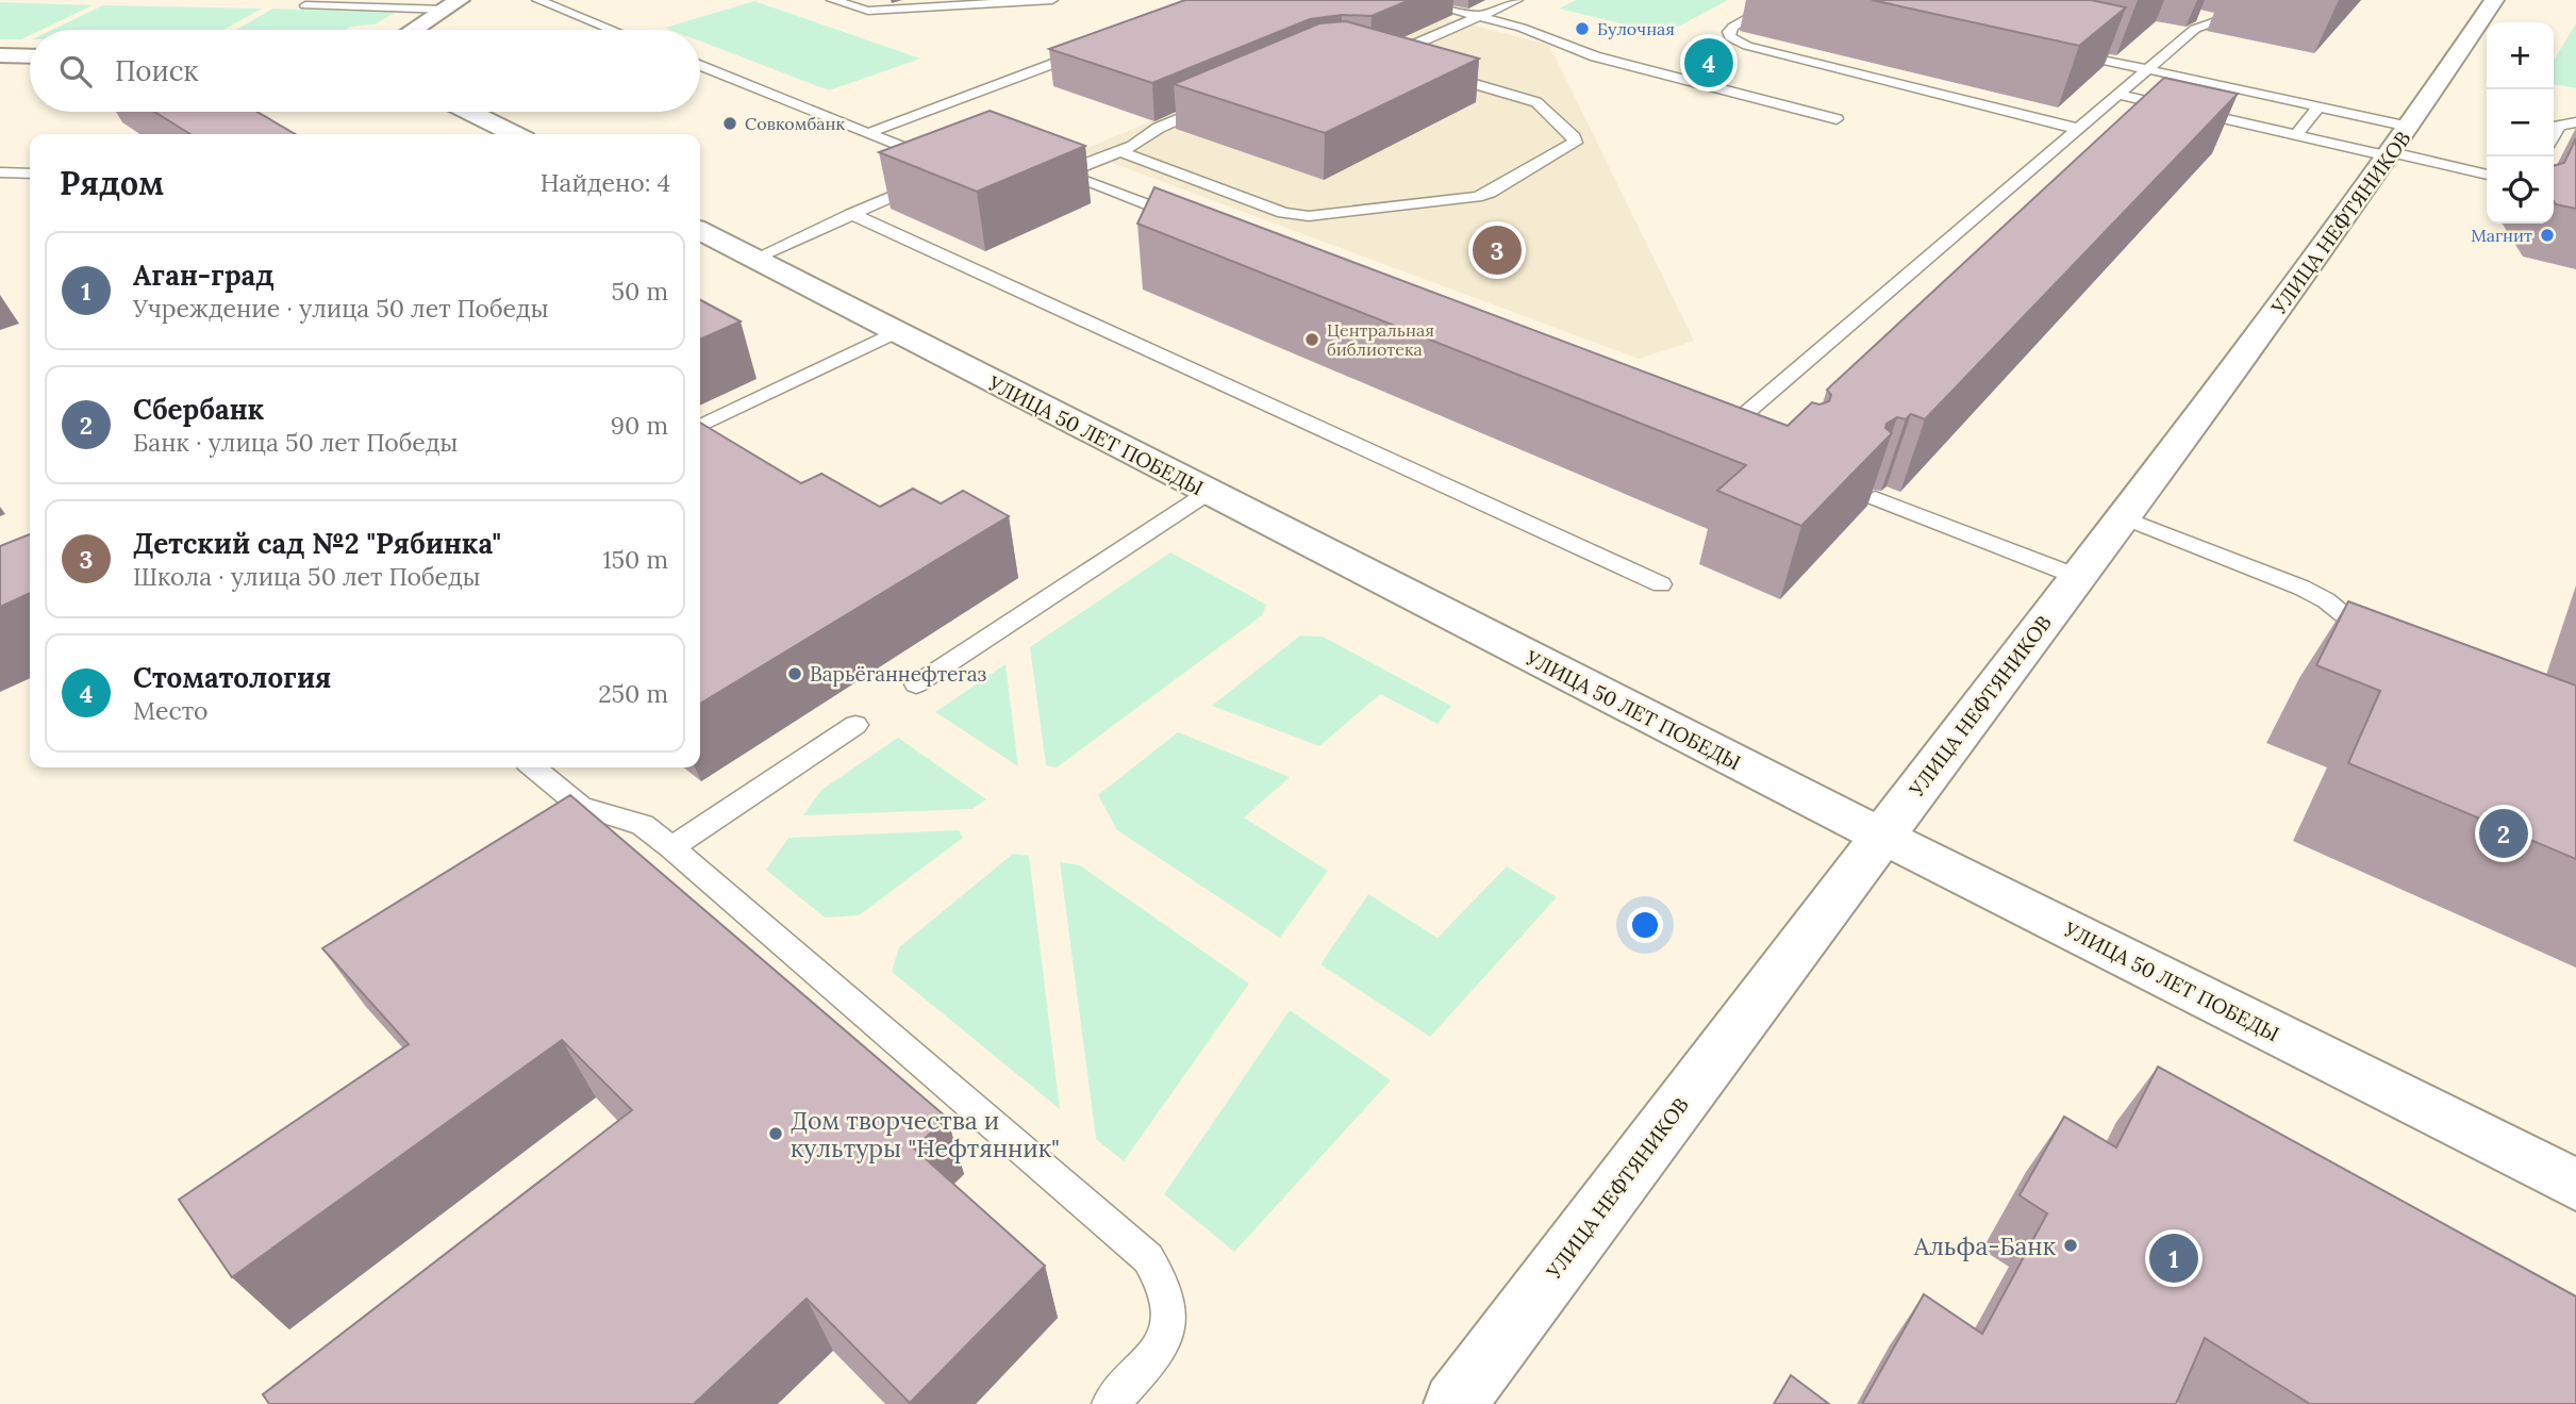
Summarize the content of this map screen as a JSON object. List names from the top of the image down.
{
  "streets": {
    "street": ["УЛИЦА НЕФТЯНИКОВ", "УЛИЦА 50 ЛЕТ ПОБЕДЫ"]
  },
  "crossings": [
    ["УЛИЦА НЕФТЯНИКОВ", "УЛИЦА 50 ЛЕТ ПОБЕДЫ"]
  ],
  "places": [
    "Булочная",
    "Совкомбанк",
    "Магнит",
    "Центральная библиотека",
    "Варьёганнефтегаз",
    "Дом творчества и культуры \"Нефтянник\"",
    "Альфа-Банк"
  ],
  "page": {
    "map_buttons": ["+", "−"],
    "search": "Поиск",
    "pins": [
      "4",
      "3",
      "2",
      "1"
    ],
    "heading": ["Рядом", "Найдено: 4"],
    "list": [
      {
        "mark": "1",
        "name": "Аган-град",
        "note": "Учреждение · улица 50 лет Победы",
        "value": "50 m"
      },
      {
        "mark": "2",
        "name": "Сбербанк",
        "note": "Банк · улица 50 лет Победы",
        "value": "90 m"
      },
      {
        "mark": "3",
        "name": "Детский сад №2 \"Рябинка\"",
        "note": "Школа · улица 50 лет Победы",
        "value": "150 m"
      },
      {
        "mark": "4",
        "name": "Стоматология",
        "note": "Место",
        "value": "250 m"
      }
    ]
  }
}
